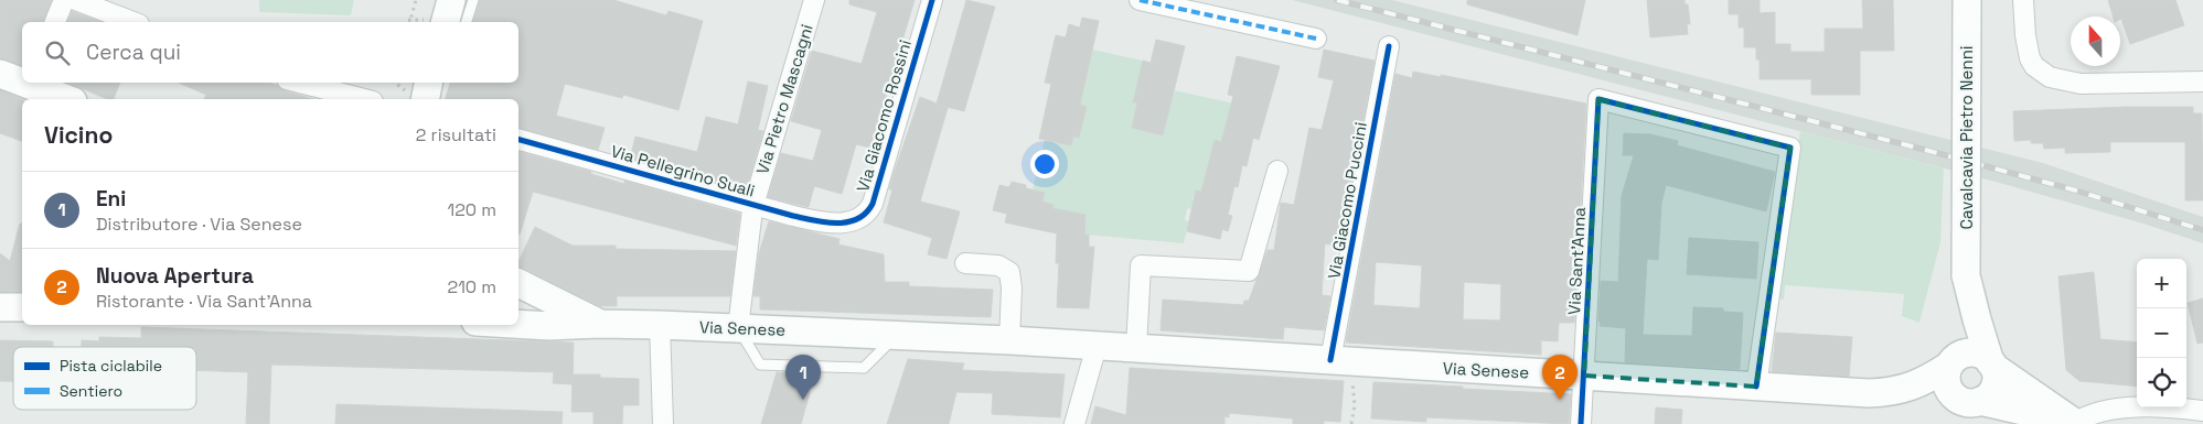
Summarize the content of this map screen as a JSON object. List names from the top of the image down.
{
  "streets": {
    "main road": ["Cavalcavia Pietro Nenni", "Via Senese"],
    "street": [
      "Via Pietro Mascagni",
      "Via Giacomo Rossini",
      "Via Pellegrino Suali",
      "Via Giacomo Puccini",
      "Via Sant'Anna"
    ]
  },
  "crossings": [
    ["Via Pietro Mascagni", "Via Pellegrino Suali"],
    ["Via Pietro Mascagni", "Via Senese"],
    ["Via Giacomo Rossini", "Via Pellegrino Suali"],
    ["Cavalcavia Pietro Nenni", "Via Senese"],
    ["Via Giacomo Puccini", "Via Senese"],
    ["Via Sant'Anna", "Via Senese"]
  ],
  "legend": ["Pista ciclabile", "Sentiero"],
  "north": "top",
  "page": {
    "search": "Cerca qui",
    "heading": ["Vicino", "2 risultati"],
    "list": [
      {
        "mark": "1",
        "name": "Eni",
        "note": "Distributore · Via Senese",
        "value": "120 m"
      },
      {
        "mark": "2",
        "name": "Nuova Apertura",
        "note": "Ristorante · Via Sant'Anna",
        "value": "210 m"
      }
    ],
    "map_buttons": ["+", "−"],
    "pins": ["1", "2"]
  }
}
